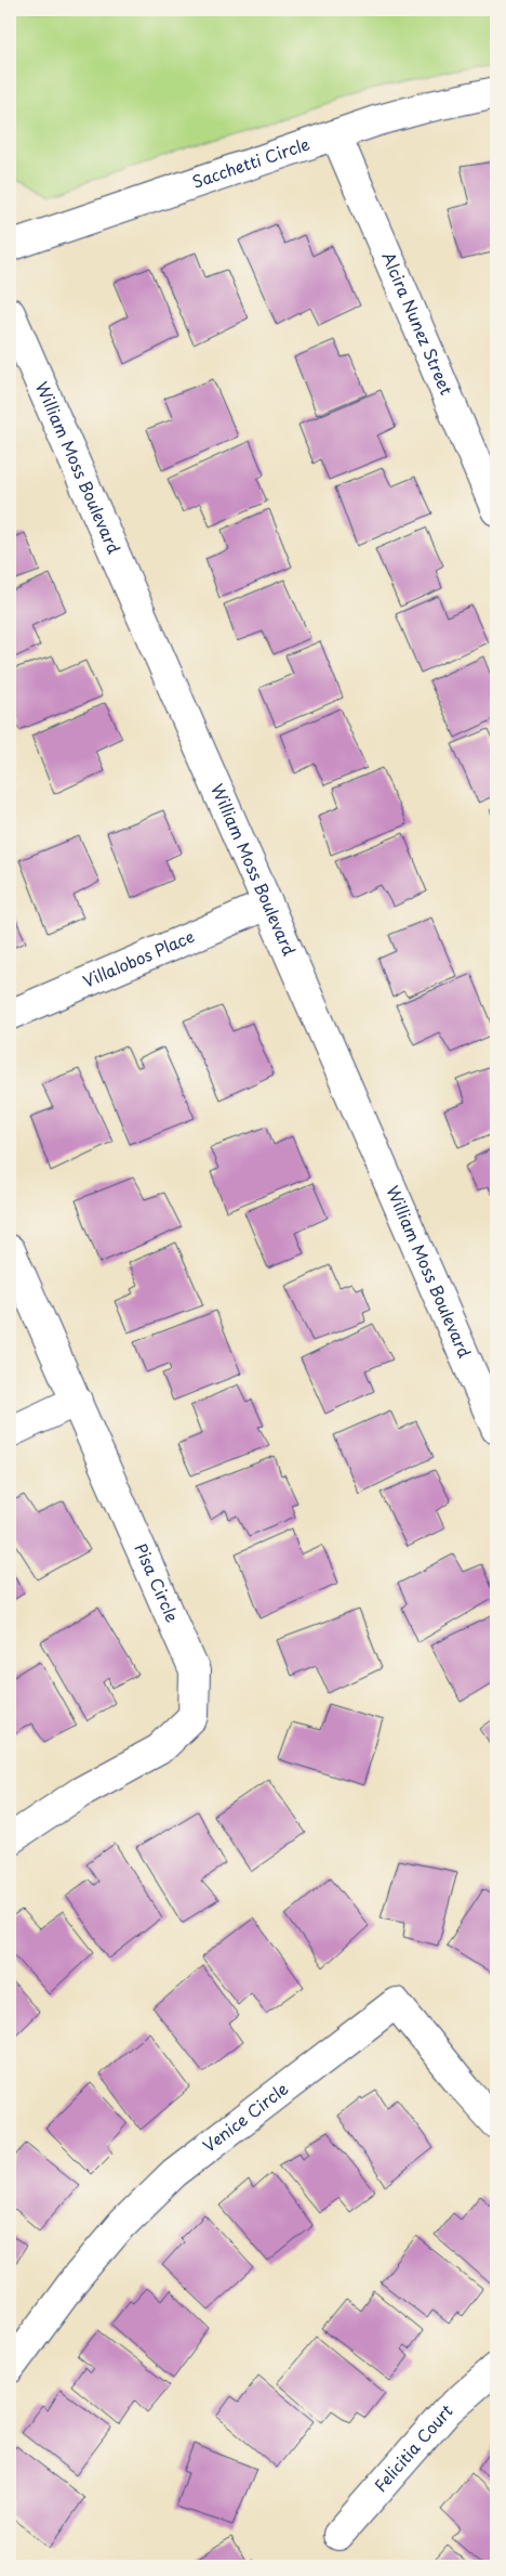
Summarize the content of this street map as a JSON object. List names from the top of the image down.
{
  "streets": {
    "street": [
      "Sacchetti Circle",
      "Alcira Nunez Street",
      "William Moss Boulevard",
      "Villalobos Place",
      "Pisa Circle",
      "Venice Circle",
      "Felicitia Court"
    ]
  },
  "crossings": [
    ["Sacchetti Circle", "Alcira Nunez Street"],
    ["William Moss Boulevard", "Villalobos Place"]
  ]
}
